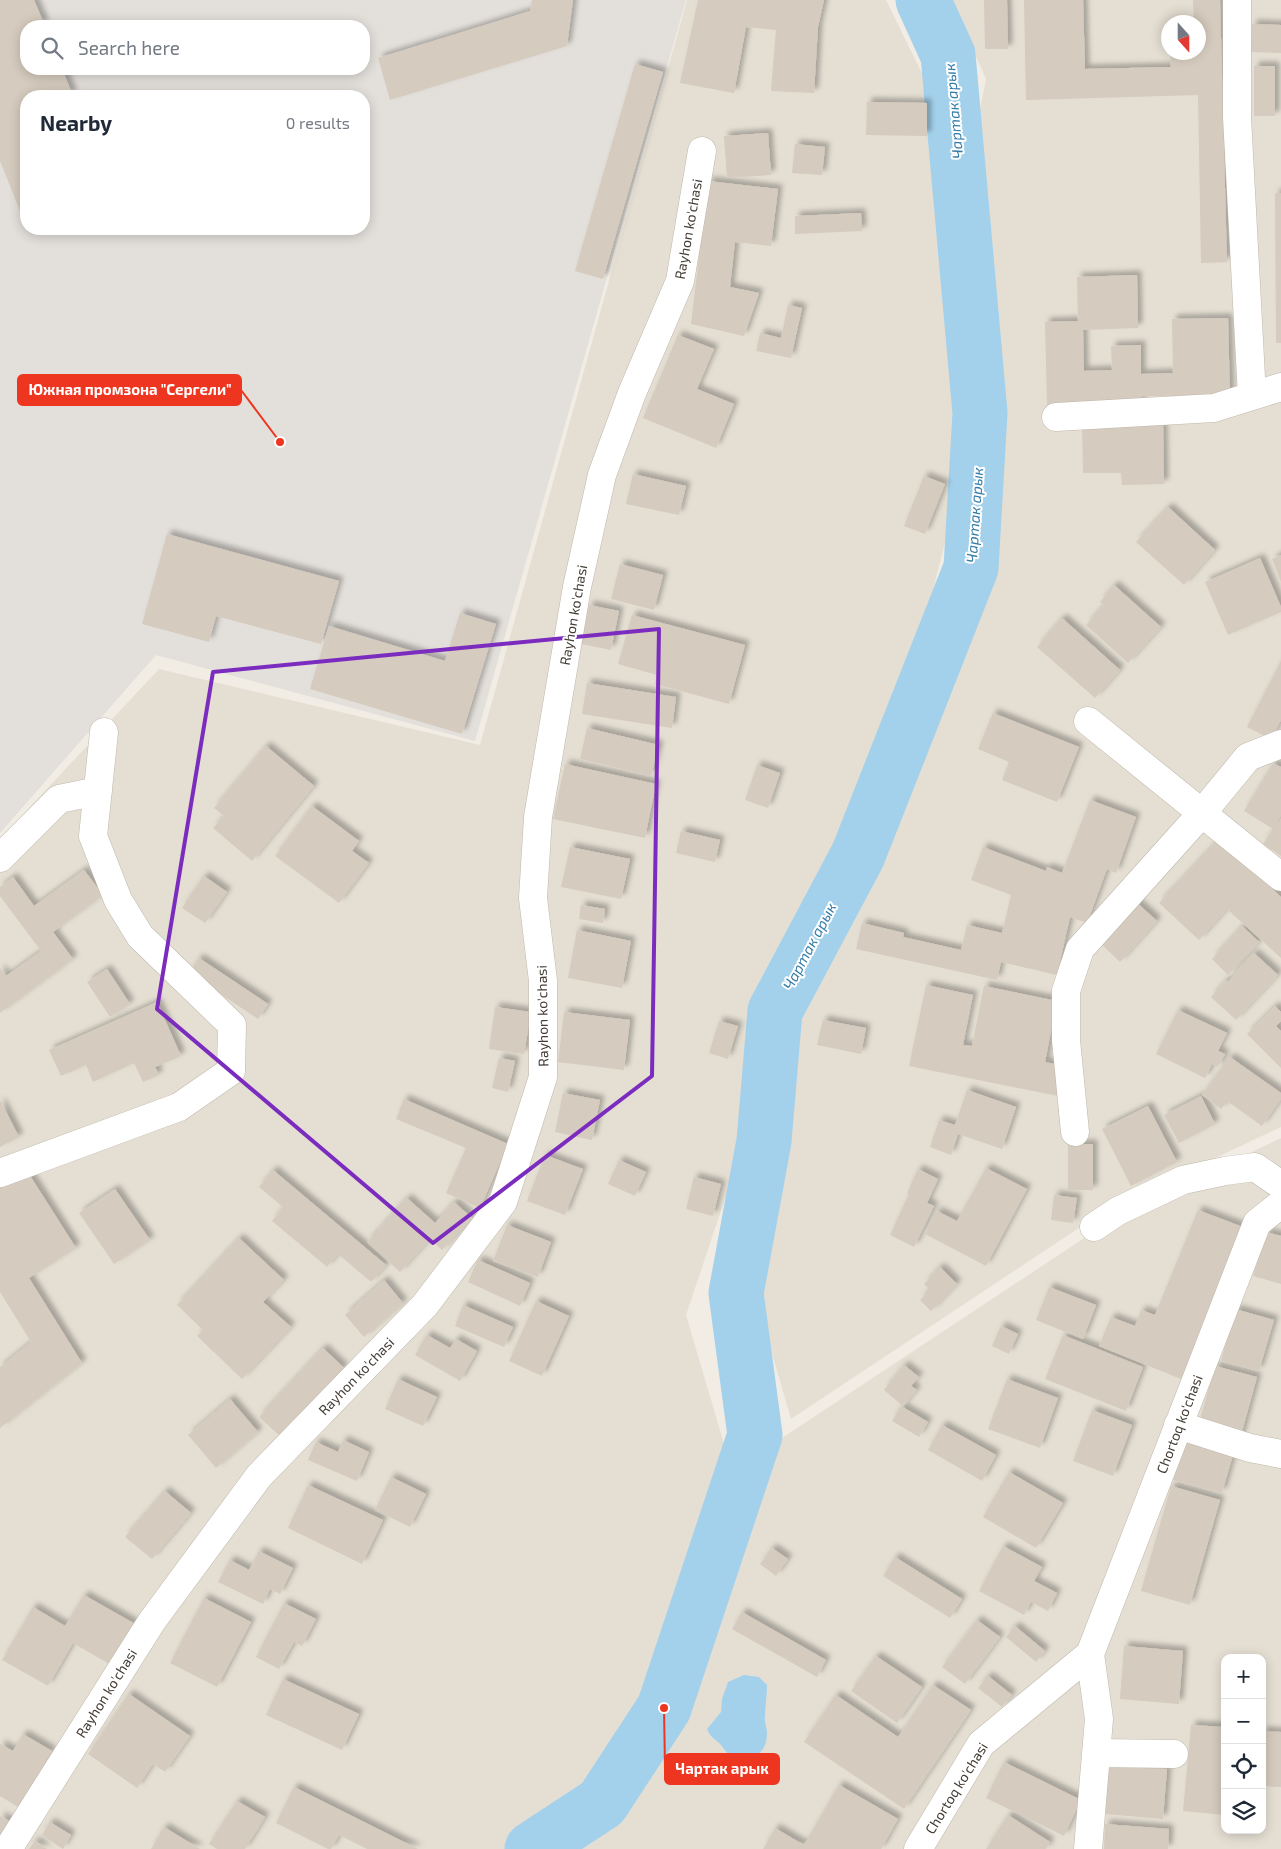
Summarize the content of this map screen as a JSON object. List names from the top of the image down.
{
  "streets": {
    "street": ["Rayhon ko'chasi", "Chortoq ko'chasi"]
  },
  "water": ["Чартак арык"],
  "places": ["Южная промзона \"Сергели\"", "Чартак арык"],
  "north": "bottom",
  "page": {
    "search": "Search here",
    "heading": ["Nearby", "0 results"],
    "map_buttons": ["+", "−"]
  }
}
